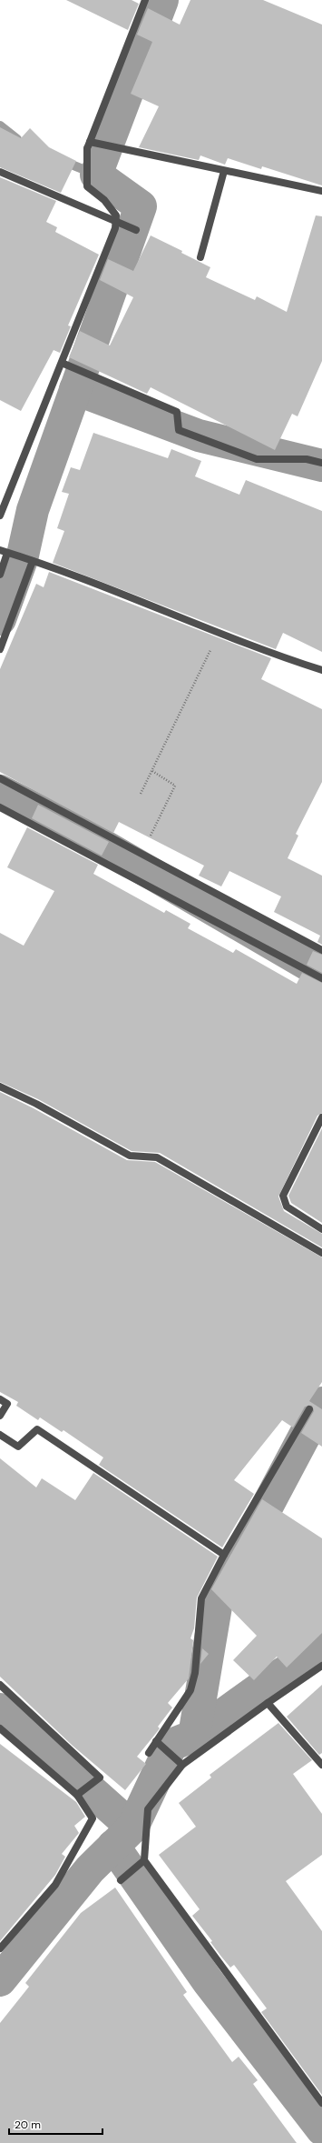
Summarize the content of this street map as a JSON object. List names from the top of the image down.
{
  "scale_bar": "20 m"
}
